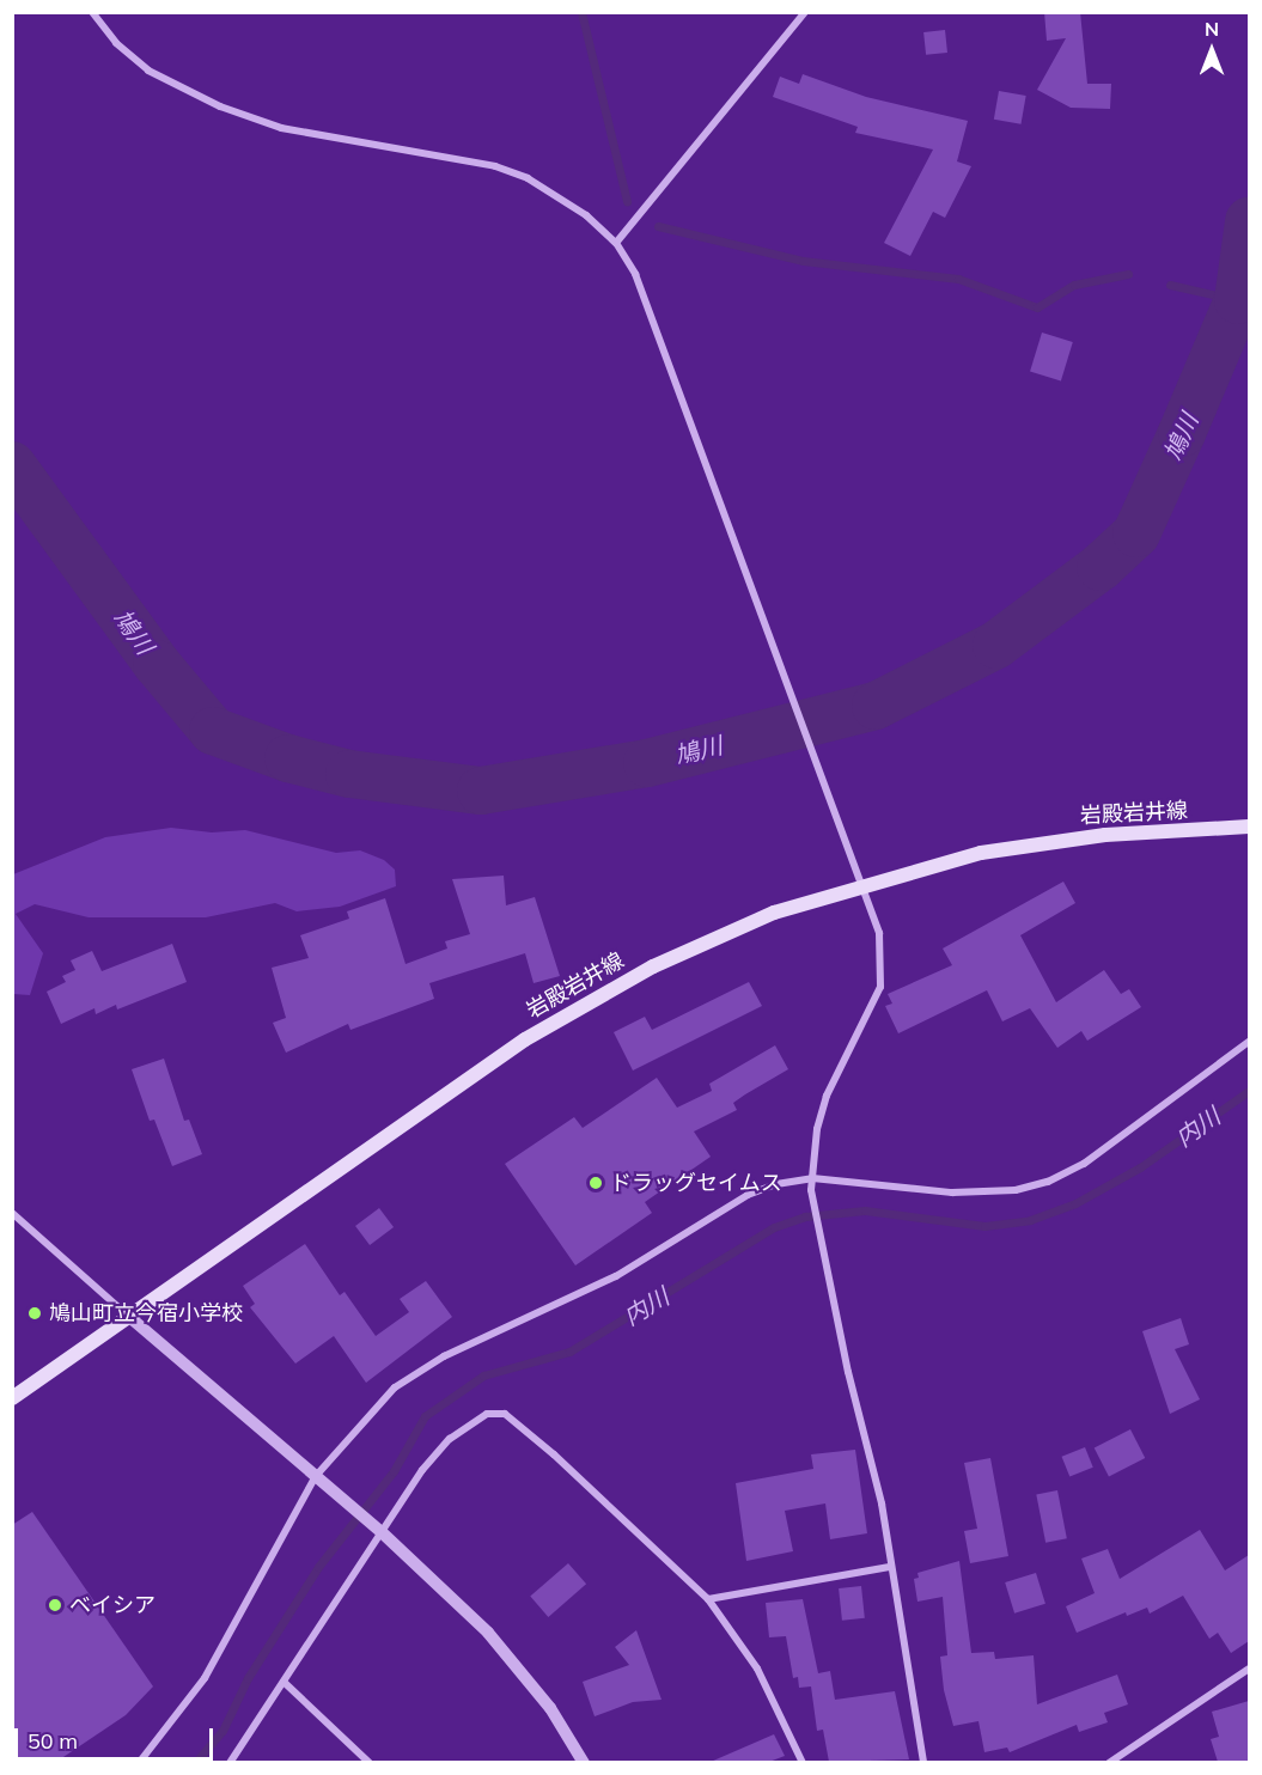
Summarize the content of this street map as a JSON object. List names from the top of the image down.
{
  "streets": {
    "main road": ["岩殿岩井線"]
  },
  "water": ["鳩川", "内川"],
  "places": ["ドラッグセイムス", "鳩山町立今宿小学校", "ベイシア"],
  "scale_bar": "50 m",
  "north": "top"
}
